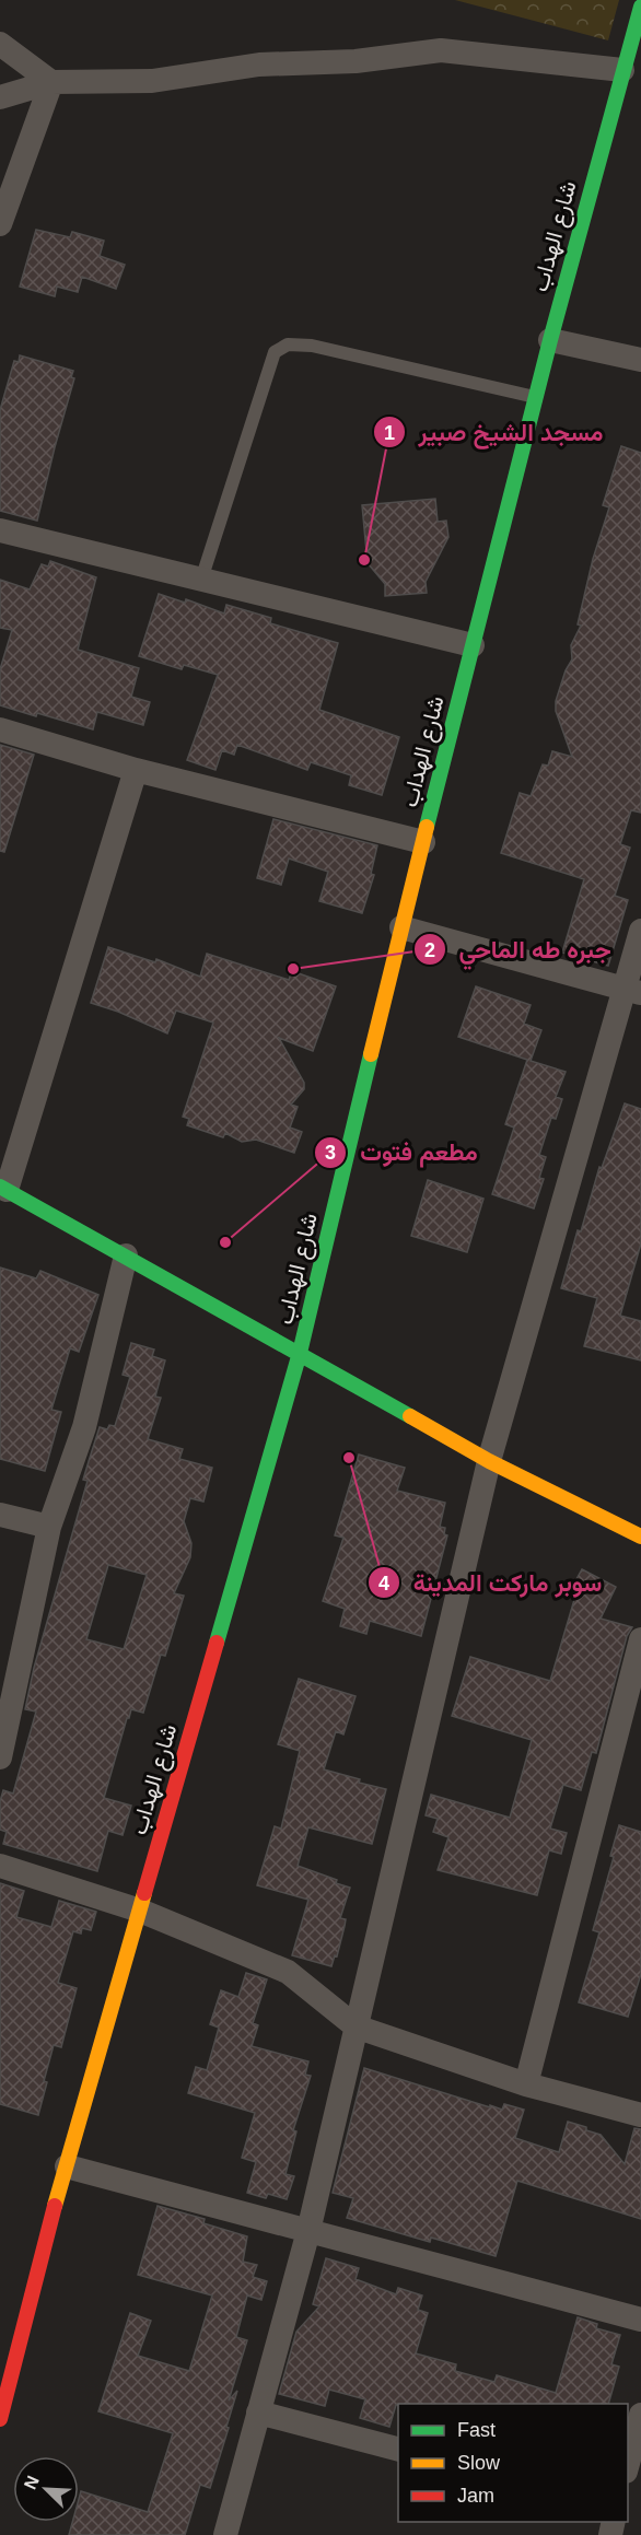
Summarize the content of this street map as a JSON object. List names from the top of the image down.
{
  "streets": {
    "street": ["شارع الهداب"]
  },
  "places": [
    "مسجد الشيخ صبير",
    "جبره طه الماحي",
    "مطعم فتوت",
    "سوبر ماركت المدينة"
  ],
  "legend": ["Fast", "Slow", "Jam"],
  "north": "top left"
}
